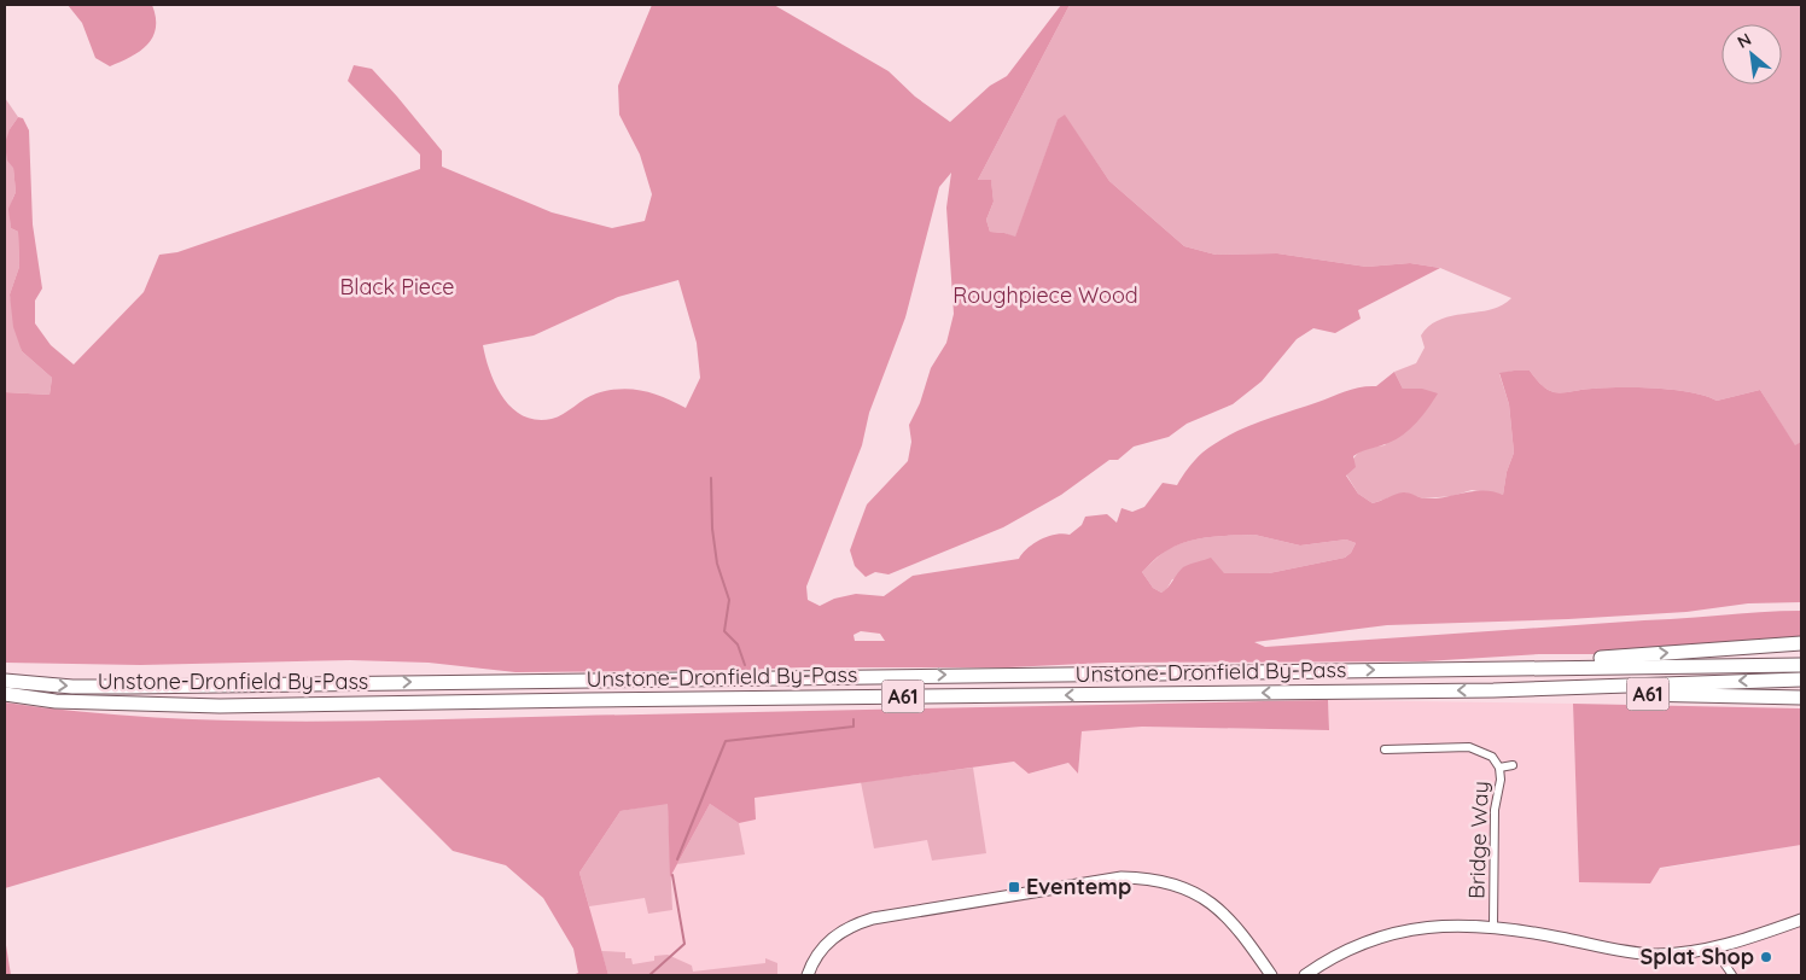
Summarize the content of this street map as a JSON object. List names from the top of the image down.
{
  "streets": {
    "highway": ["Unstone-Dronfield By-Pass", "A61"],
    "street": ["Bridge Way"]
  },
  "crossings": [
    ["Unstone-Dronfield By-Pass", "A61"]
  ],
  "parks": ["Black Piece", "Roughpiece Wood"],
  "places": {
    "transit": ["Eventemp"],
    "other": ["Splat Shop"]
  },
  "north": "top left"
}
